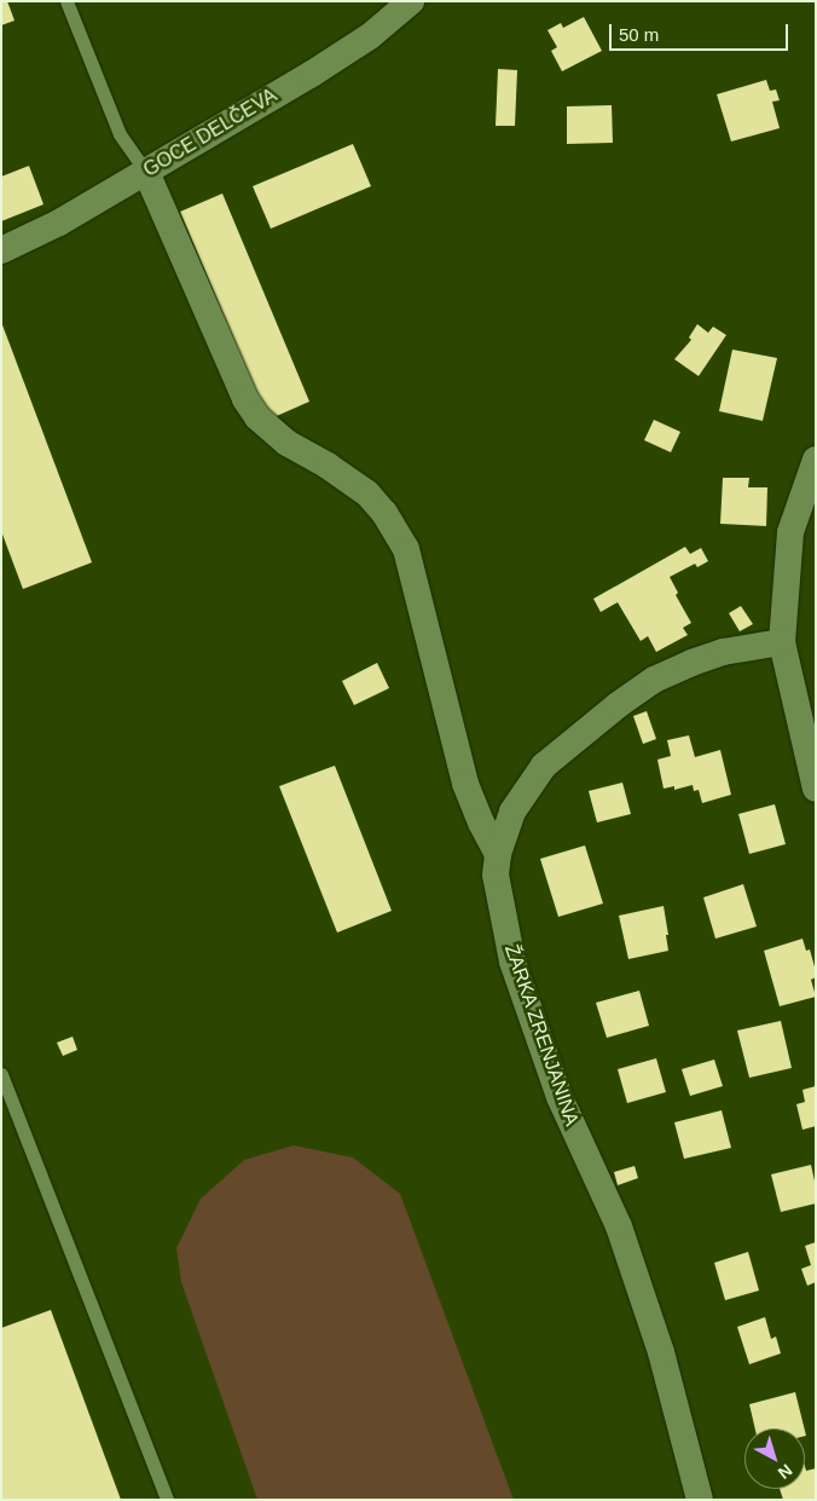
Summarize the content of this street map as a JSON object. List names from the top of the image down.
{
  "streets": {
    "street": ["GOCE DELČEVA", "ŽARKA ZRENJANINA"]
  },
  "scale_bar": "50 m",
  "north": "bottom right"
}
